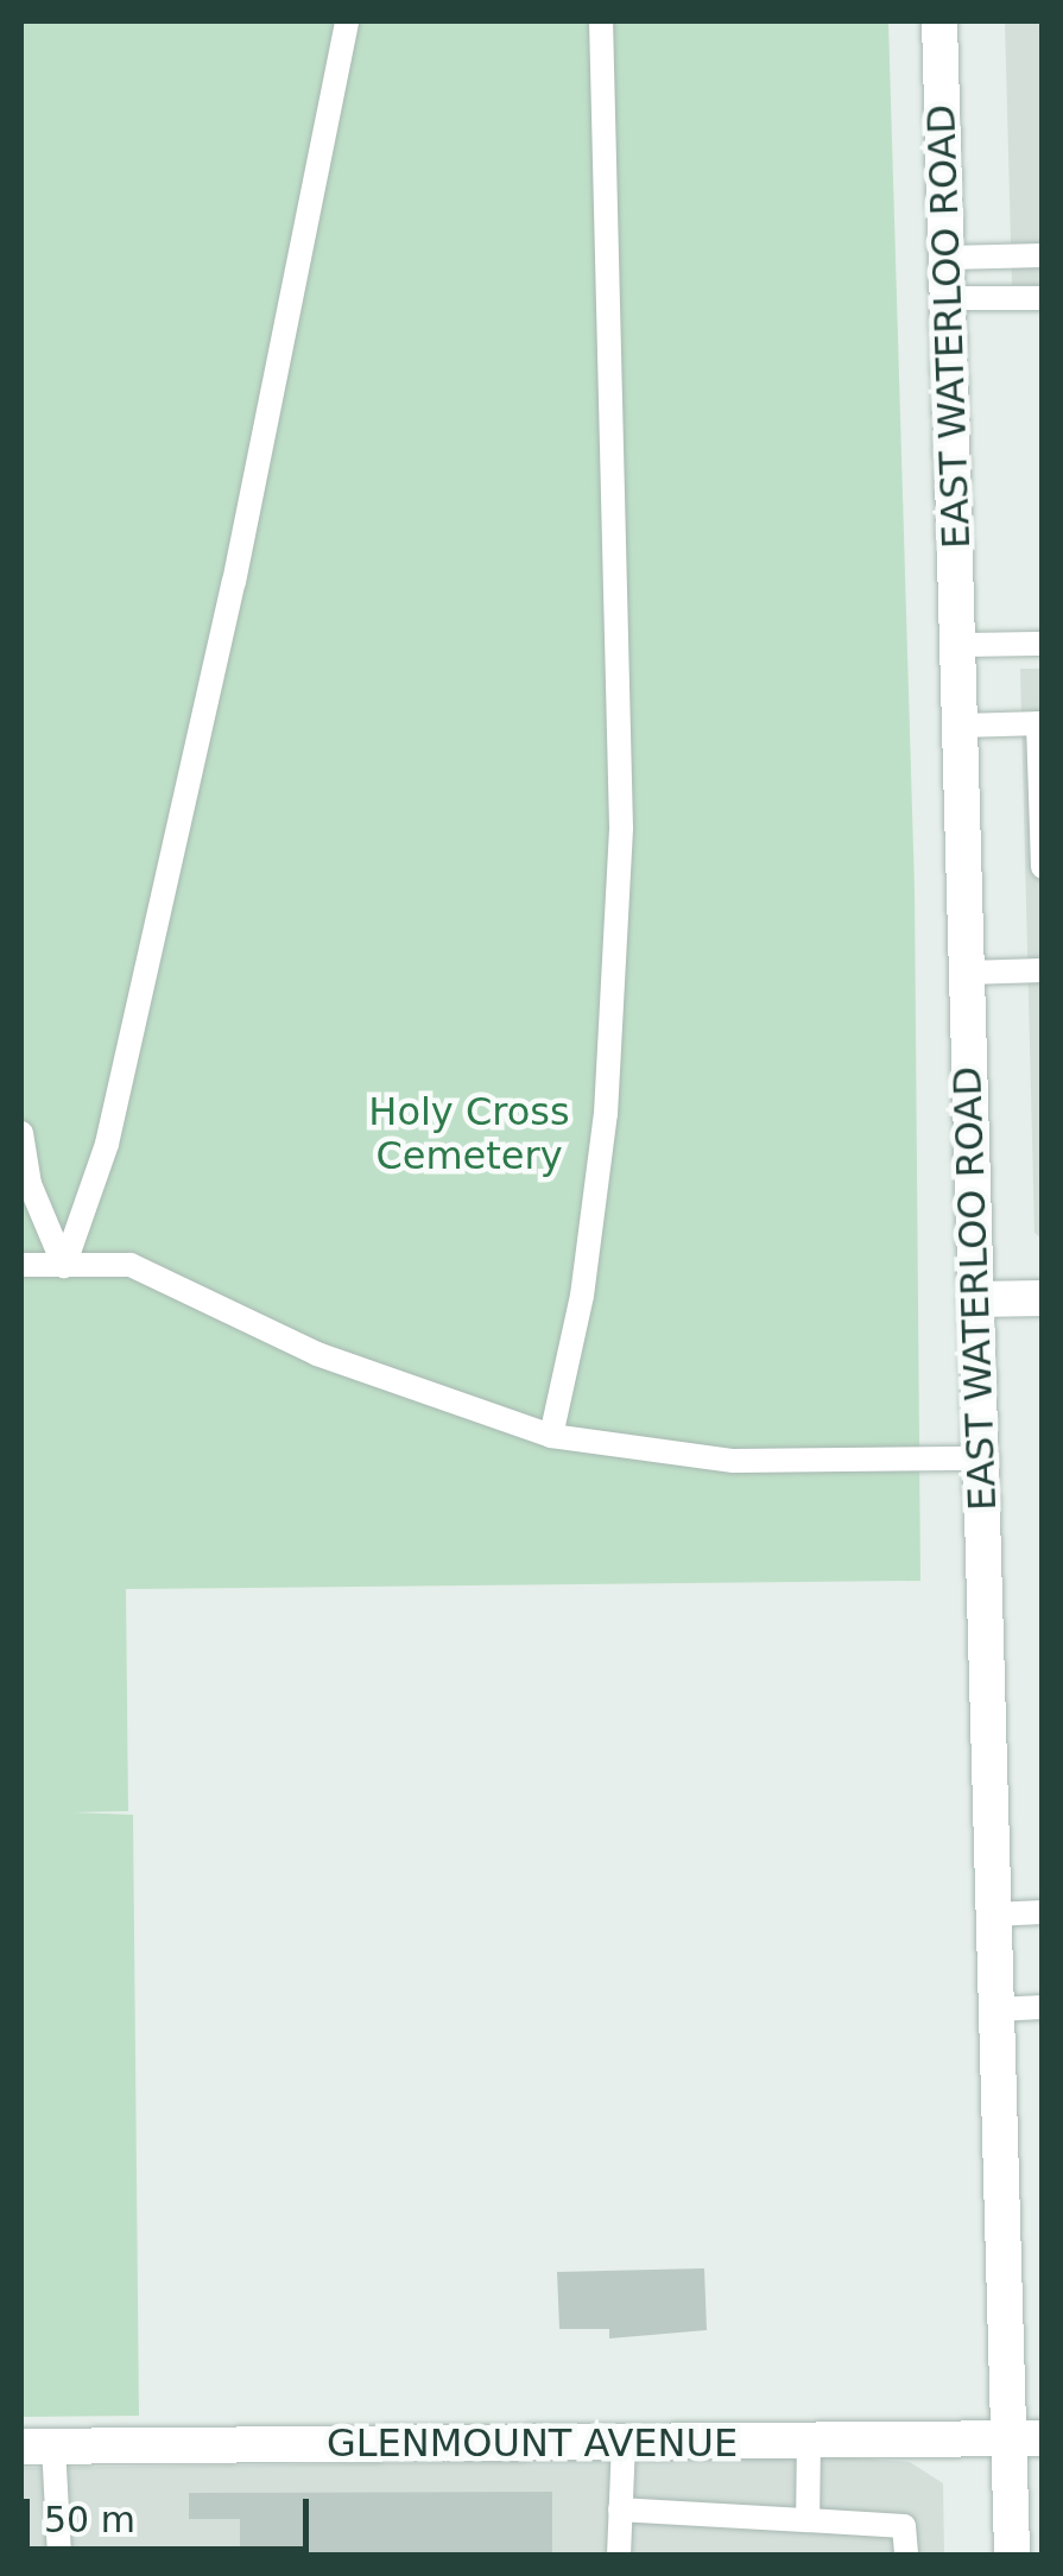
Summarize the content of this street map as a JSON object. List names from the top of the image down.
{
  "streets": {
    "main road": ["EAST WATERLOO ROAD", "GLENMOUNT AVENUE"]
  },
  "crossings": [
    ["EAST WATERLOO ROAD", "GLENMOUNT AVENUE"]
  ],
  "parks": ["Holy Cross Cemetery"],
  "scale_bar": "50 m"
}
